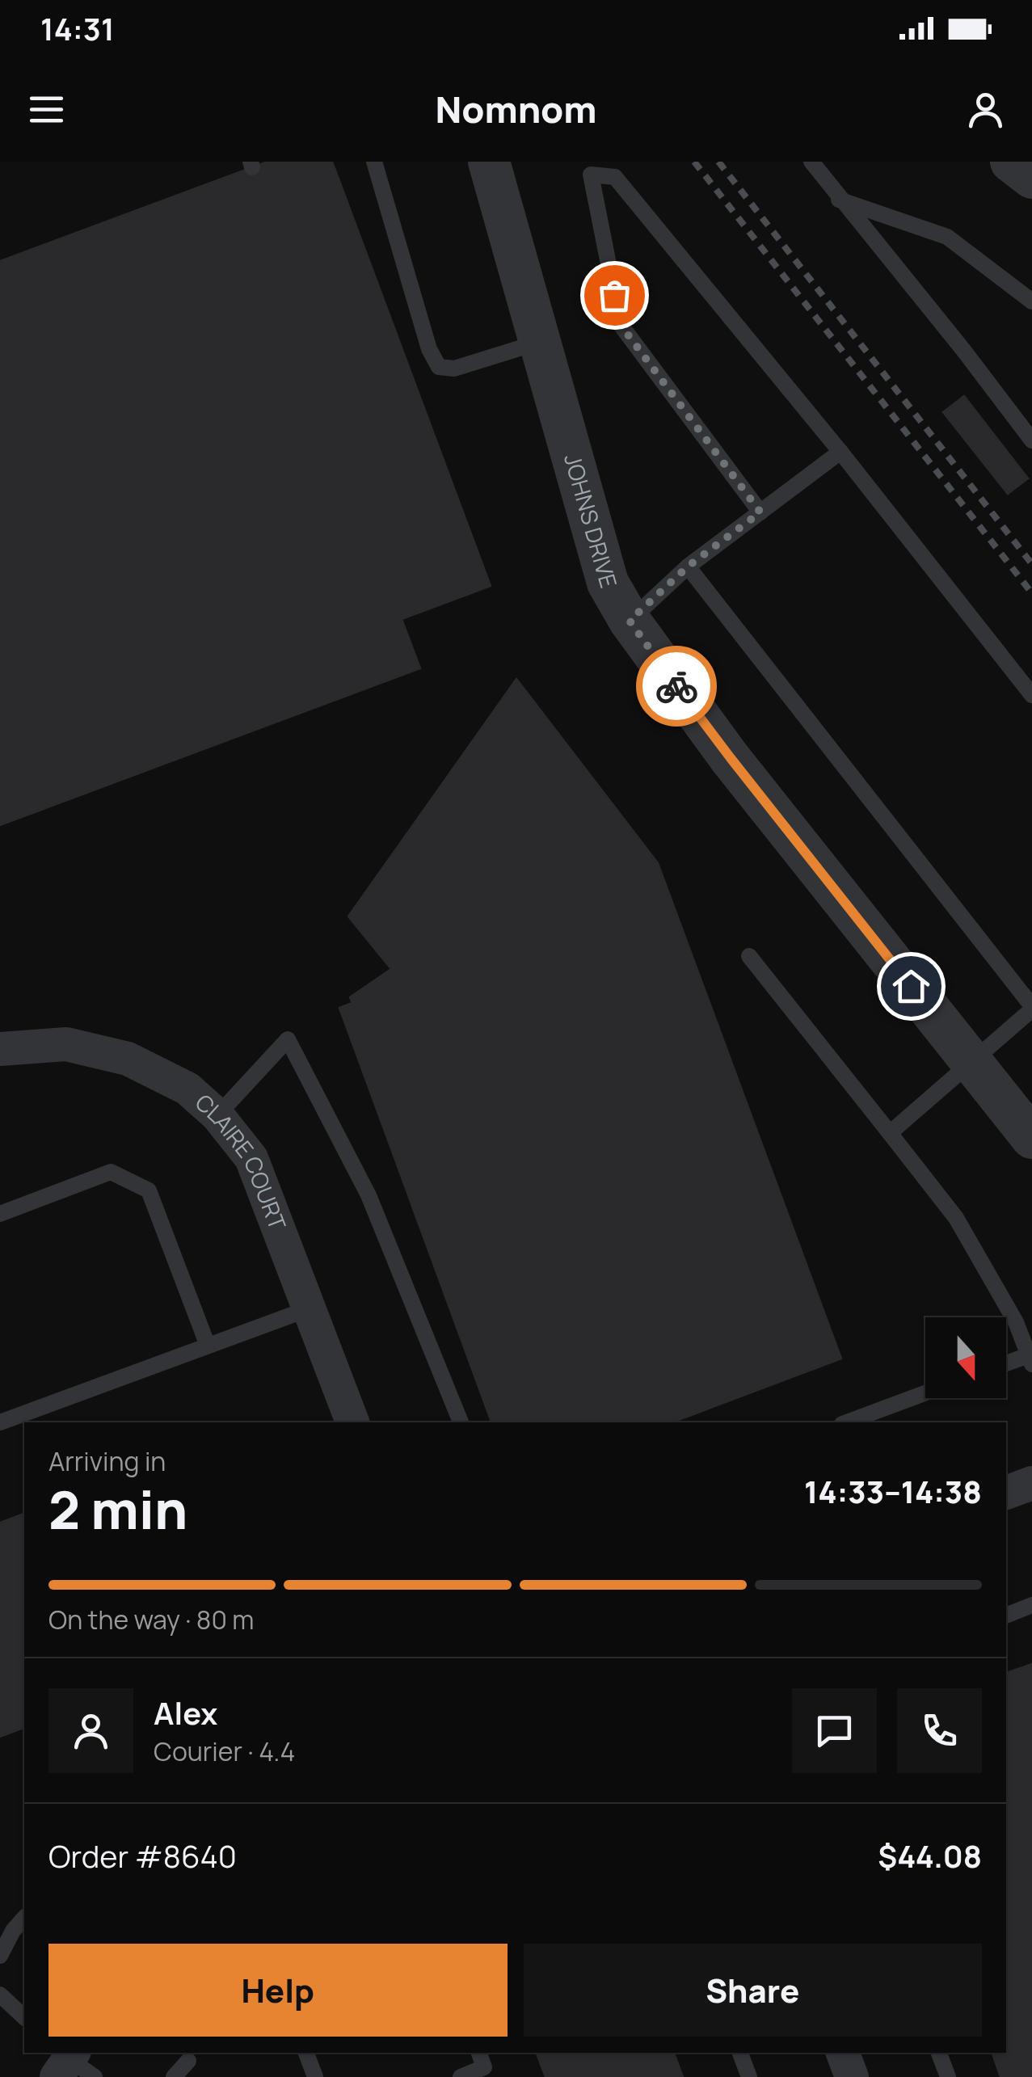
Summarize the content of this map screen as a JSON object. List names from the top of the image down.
{
  "streets": {
    "street": ["JOHNS DRIVE", "CLAIRE COURT"]
  },
  "north": "bottom",
  "page": {
    "status": "14:31",
    "header": "Nomnom",
    "heading": ["2 min", "Arriving in", "14:33–14:38"],
    "panel": [
      "Alex",
      "Courier · 4.4",
      "Order #8640",
      "$44.08"
    ],
    "bar": "On the way · 80 m",
    "buttons": ["Help", "Share"]
  }
}
